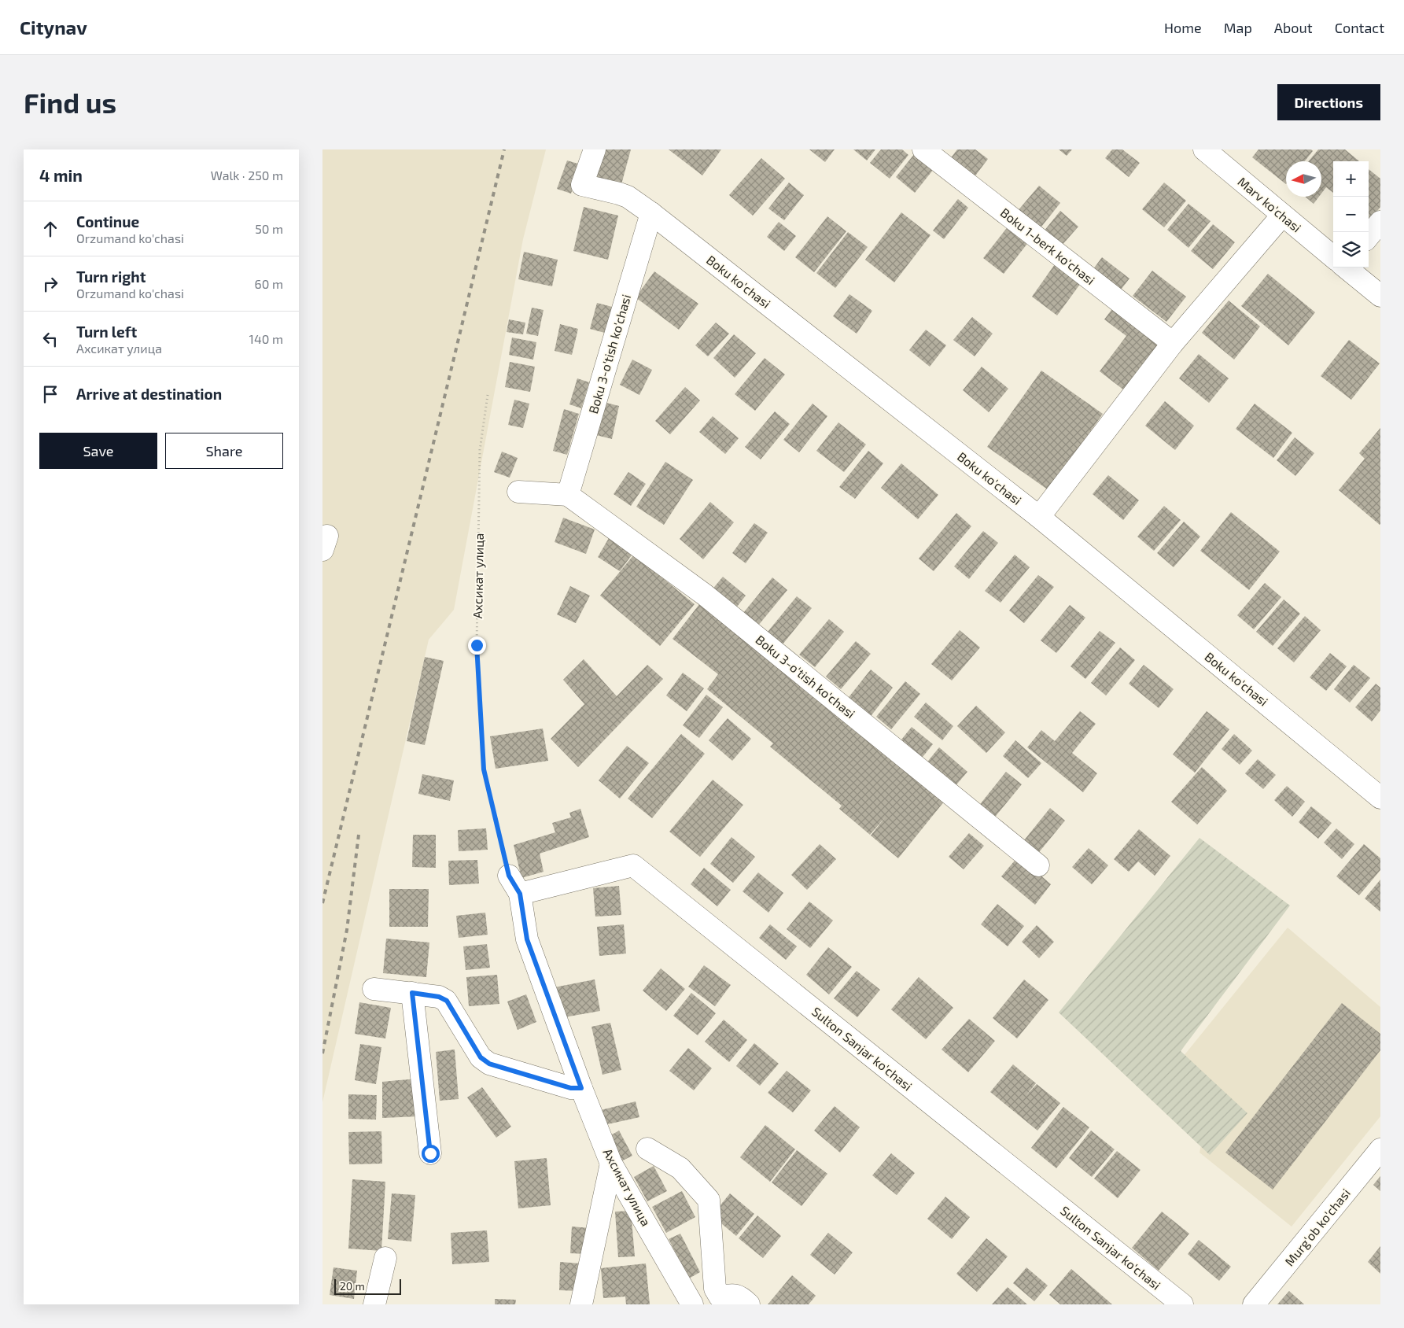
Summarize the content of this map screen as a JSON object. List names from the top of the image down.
{
  "streets": {
    "street": [
      "Marv ko'chasi",
      "Boku 1-berk ko'chasi",
      "Boku ko'chasi",
      "Boku 3-o'tish ko'chasi",
      "Ахсикат улица",
      "Sulton Sanjar ko'chasi",
      "Murg'ob ko'chasi"
    ]
  },
  "crossings": [
    ["Boku ko'chasi", "Boku 3-o'tish ko'chasi"],
    ["Ахсикат улица", "Sulton Sanjar ko'chasi"]
  ],
  "scale_bar": "20 m",
  "north": "left",
  "page": {
    "header": "Citynav",
    "nav": [
      "Home",
      "Map",
      "About",
      "Contact"
    ],
    "buttons": [
      "Directions",
      ["Save", "Share"]
    ],
    "title": "Find us",
    "heading": ["4 min", "Walk · 250 m"],
    "map_buttons": ["+", "−"],
    "list": [
      ["Continue", "Orzumand ko'chasi", "50 m"],
      ["Turn right", "Orzumand ko'chasi", "60 m"],
      ["Turn left", "Ахсикат улица", "140 m"],
      "Arrive at destination"
    ],
    "scale": "20 m"
  }
}
